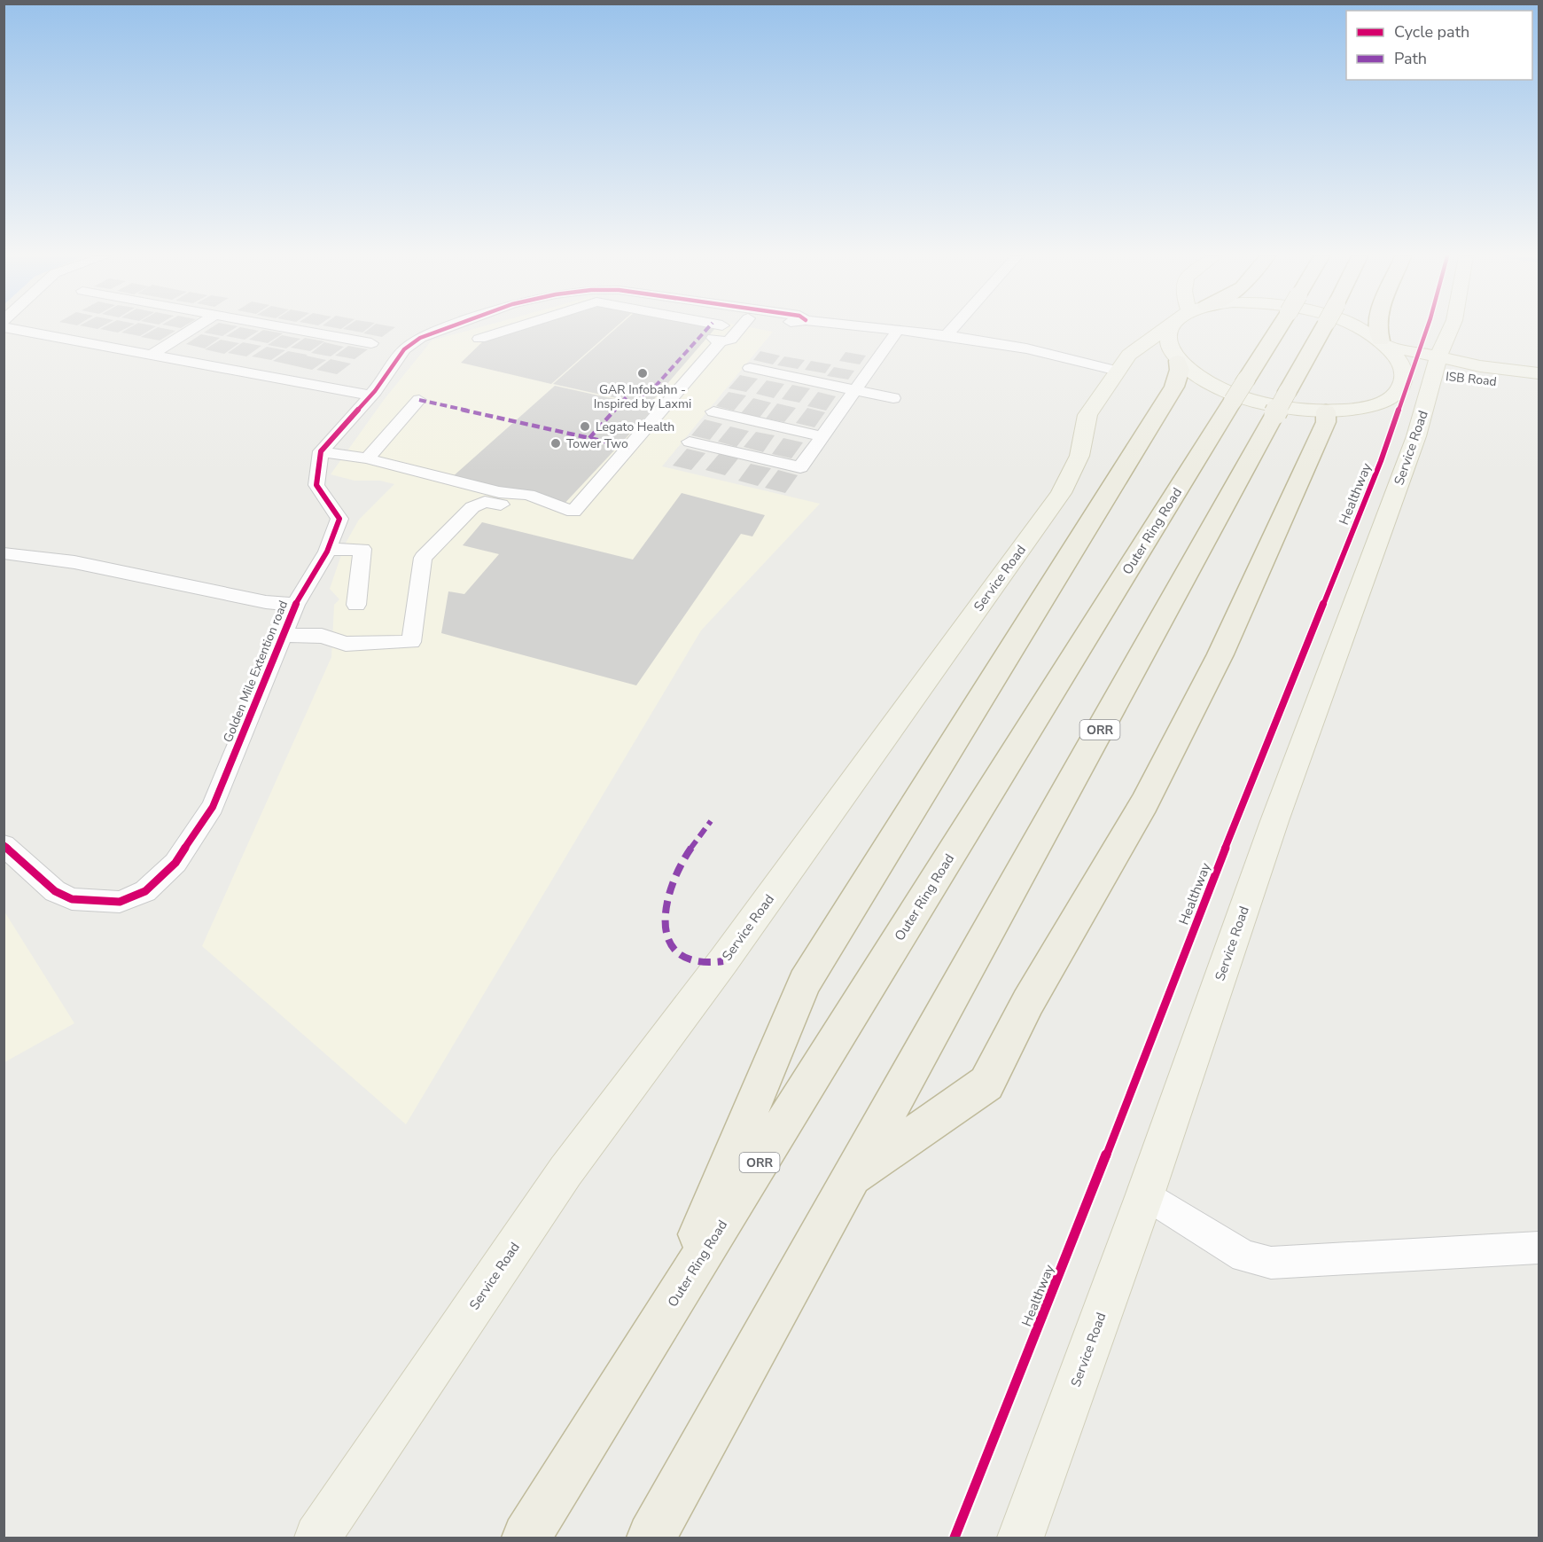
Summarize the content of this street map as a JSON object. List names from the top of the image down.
{
  "streets": {
    "highway": ["Outer Ring Road", "ORR"],
    "main road": ["ISB Road", "Service Road"],
    "street": ["Golden Mile Extention road"],
    "cycle path": ["Healthway"]
  },
  "crossings": [
    ["ISB Road", "Service Road"]
  ],
  "places": ["GAR Infobahn - Inspired by Laxmi", "Legato Health", "Tower Two"],
  "legend": ["Cycle path", "Path"]
}
